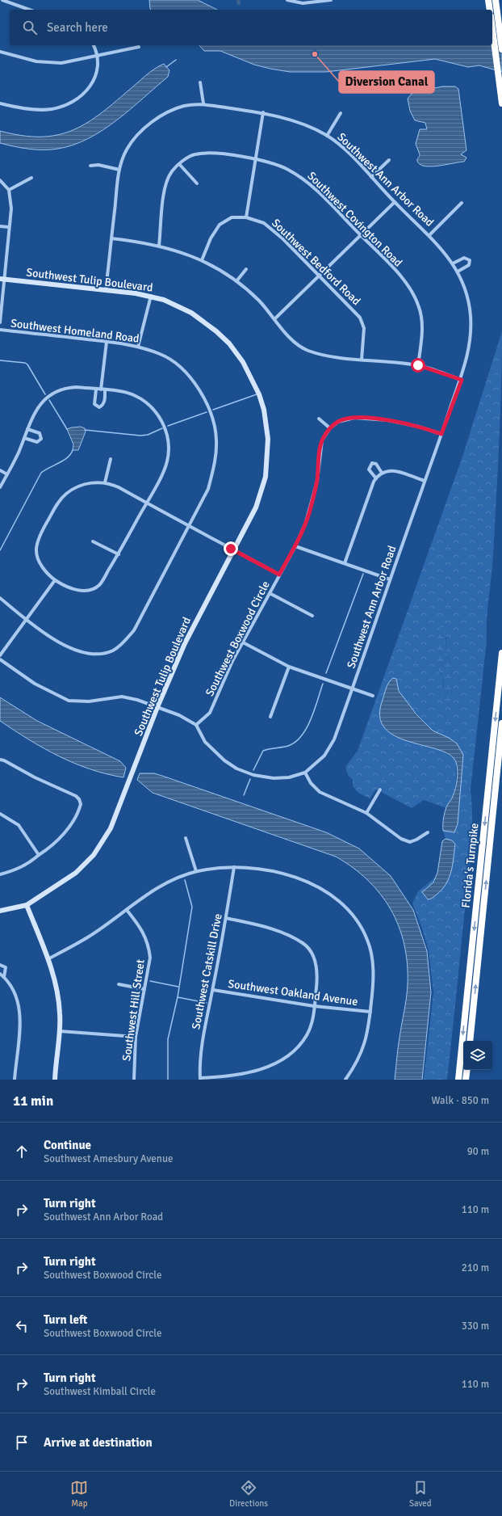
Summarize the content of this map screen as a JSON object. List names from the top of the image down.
{
  "streets": {
    "highway": ["Florida's Turnpike"],
    "street": [
      "Southwest Ann Arbor Road",
      "Southwest Covington Road",
      "Southwest Bedford Road",
      "Southwest Tulip Boulevard",
      "Southwest Homeland Road",
      "Southwest Boxwood Circle",
      "Southwest Catskill Drive",
      "Southwest Oakland Avenue",
      "Southwest Hill Street"
    ]
  },
  "crossings": [
    ["Southwest Ann Arbor Road", "Southwest Tulip Boulevard"],
    ["Southwest Ann Arbor Road", "Southwest Boxwood Circle"],
    ["Southwest Catskill Drive", "Southwest Oakland Avenue"]
  ],
  "places": ["Diversion Canal"],
  "page": {
    "search": "Search here",
    "heading": ["11 min", "Walk · 850 m"],
    "list": [
      ["Continue", "Southwest Amesbury Avenue", "90 m"],
      ["Turn right", "Southwest Ann Arbor Road", "110 m"],
      ["Turn right", "Southwest Boxwood Circle", "210 m"],
      ["Turn left", "Southwest Boxwood Circle", "330 m"],
      ["Turn right", "Southwest Kimball Circle", "110 m"],
      "Arrive at destination"
    ],
    "nav": ["Map", "Directions", "Saved"]
  }
}
